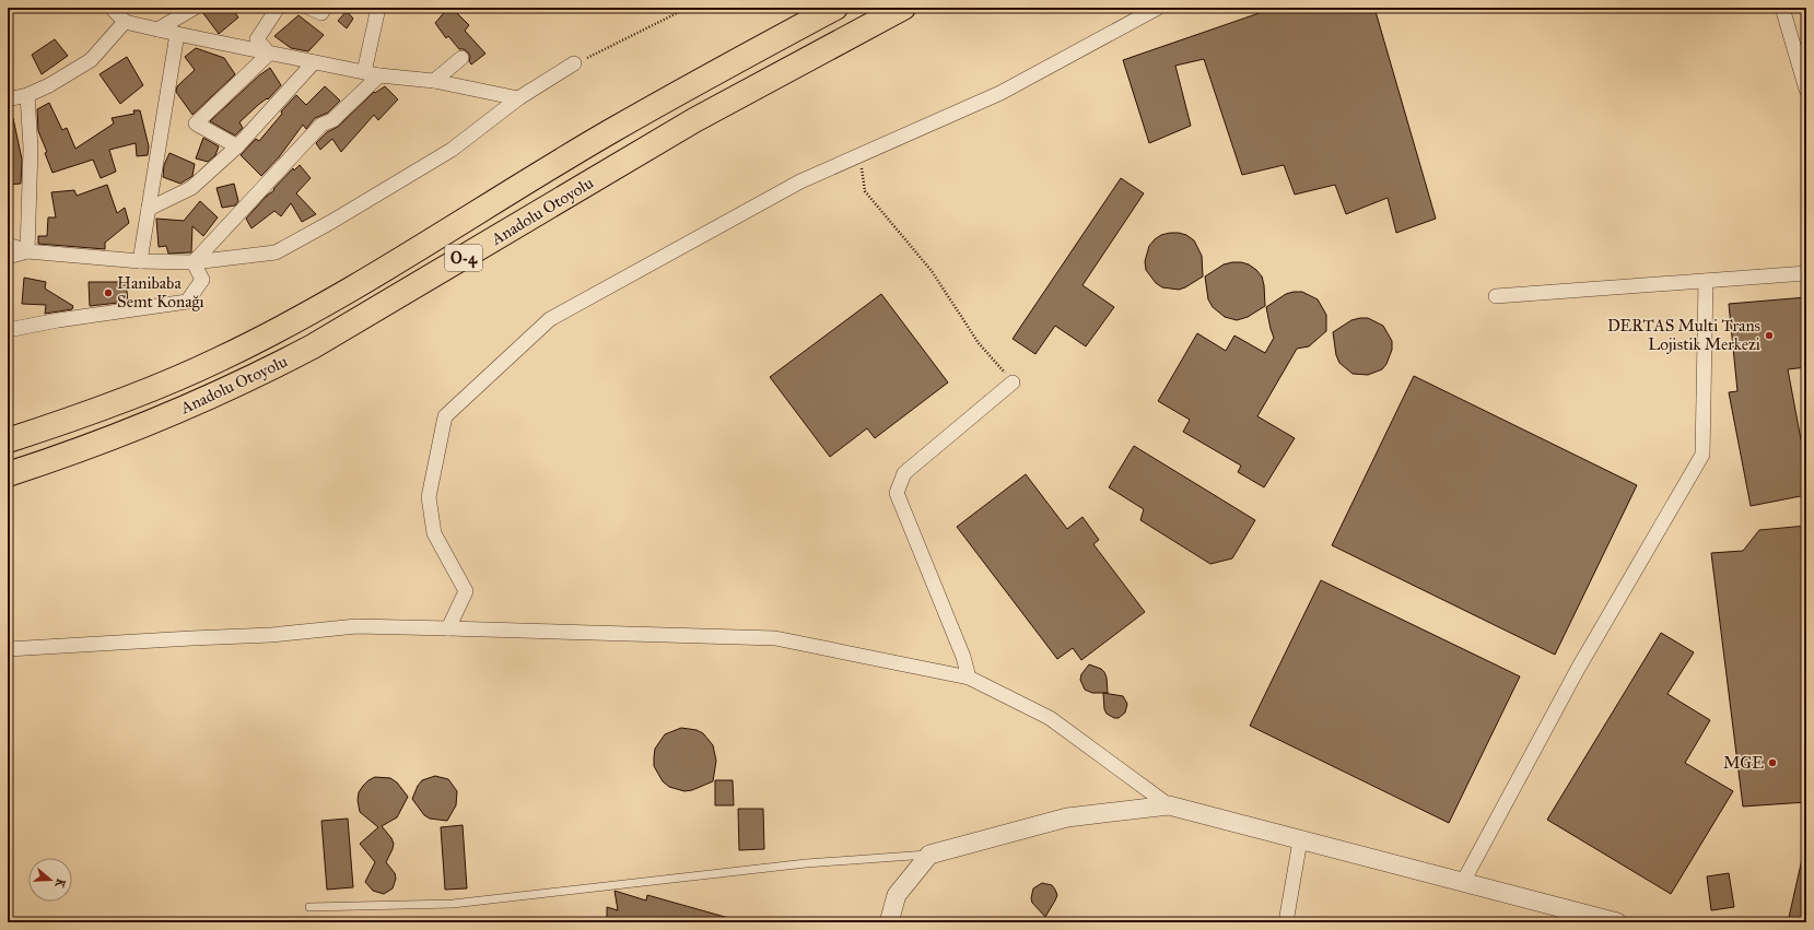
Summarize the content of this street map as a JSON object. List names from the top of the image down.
{
  "streets": {
    "highway": ["Anadolu Otoyolu", "O-4"]
  },
  "places": ["Hanibaba Semt Konağı", "DERTAS Multi Trans Lojistik Merkezi", "MGE"],
  "north": "right"
}
